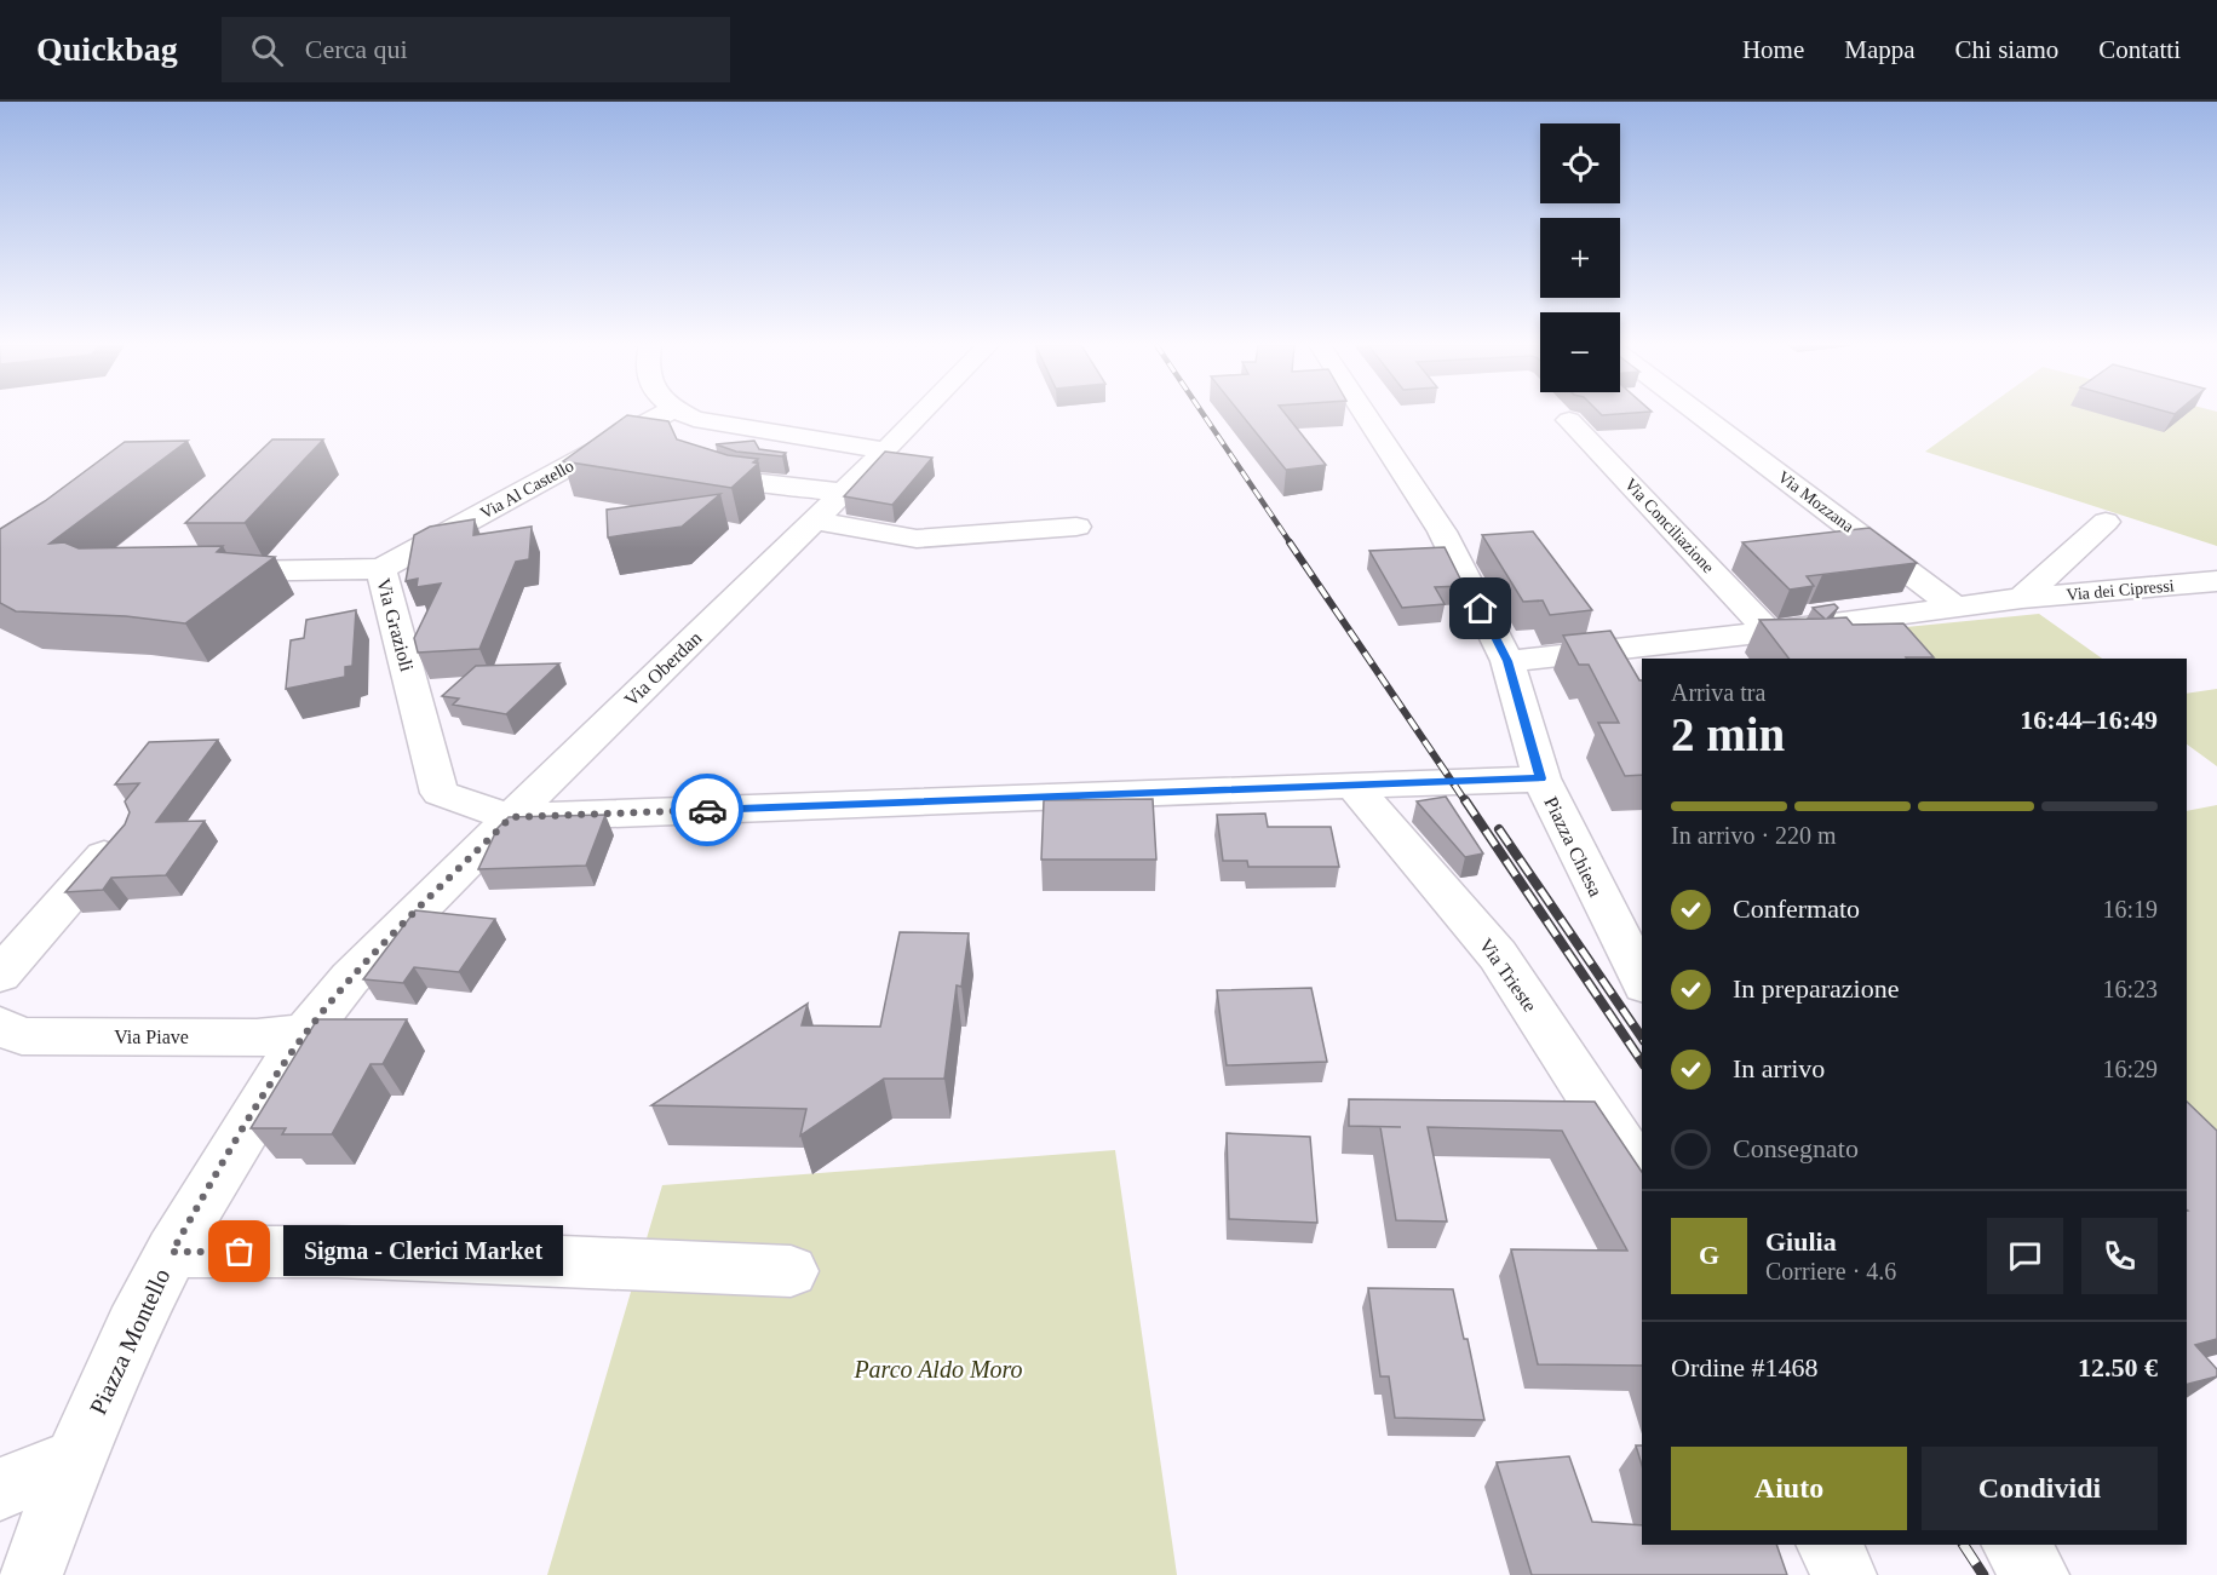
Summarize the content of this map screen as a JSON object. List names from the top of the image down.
{
  "streets": {
    "street": [
      "Via Al Castello",
      "Via Mozzana",
      "Via Conciliazione",
      "Via dei Cipressi",
      "Via Grazioli",
      "Via Oberdan",
      "Piazza Chiesa",
      "Via Trieste",
      "Via Piave",
      "Piazza Montello"
    ]
  },
  "crossings": [
    ["Via Al Castello", "Via Grazioli"],
    ["Via Mozzana", "Via dei Cipressi"],
    ["Via Conciliazione", "Via dei Cipressi"],
    ["Via dei Cipressi", "Piazza Chiesa"],
    ["Via Grazioli", "Via Oberdan"],
    ["Via Grazioli", "Piazza Montello"],
    ["Via Oberdan", "Piazza Montello"],
    ["Via Piave", "Piazza Montello"]
  ],
  "parks": ["Parco Aldo Moro"],
  "places": ["Sigma - Clerici Market"],
  "page": {
    "header": "Quickbag",
    "search": "Cerca qui",
    "nav": [
      "Home",
      "Mappa",
      "Chi siamo",
      "Contatti"
    ],
    "map_buttons": ["+", "−"],
    "heading": ["2 min", "Arriva tra", "16:44–16:49"],
    "panel": [
      "Giulia",
      "Corriere · 4.6",
      "Ordine #1468",
      "12.50 €"
    ],
    "bar": "In arrivo · 220 m",
    "list": [
      ["Confermato", "16:19"],
      ["In preparazione", "16:23"],
      ["In arrivo", "16:29"],
      "Consegnato"
    ],
    "round": "G",
    "bubble": "Sigma - Clerici Market",
    "buttons": ["Aiuto", "Condividi"]
  }
}
